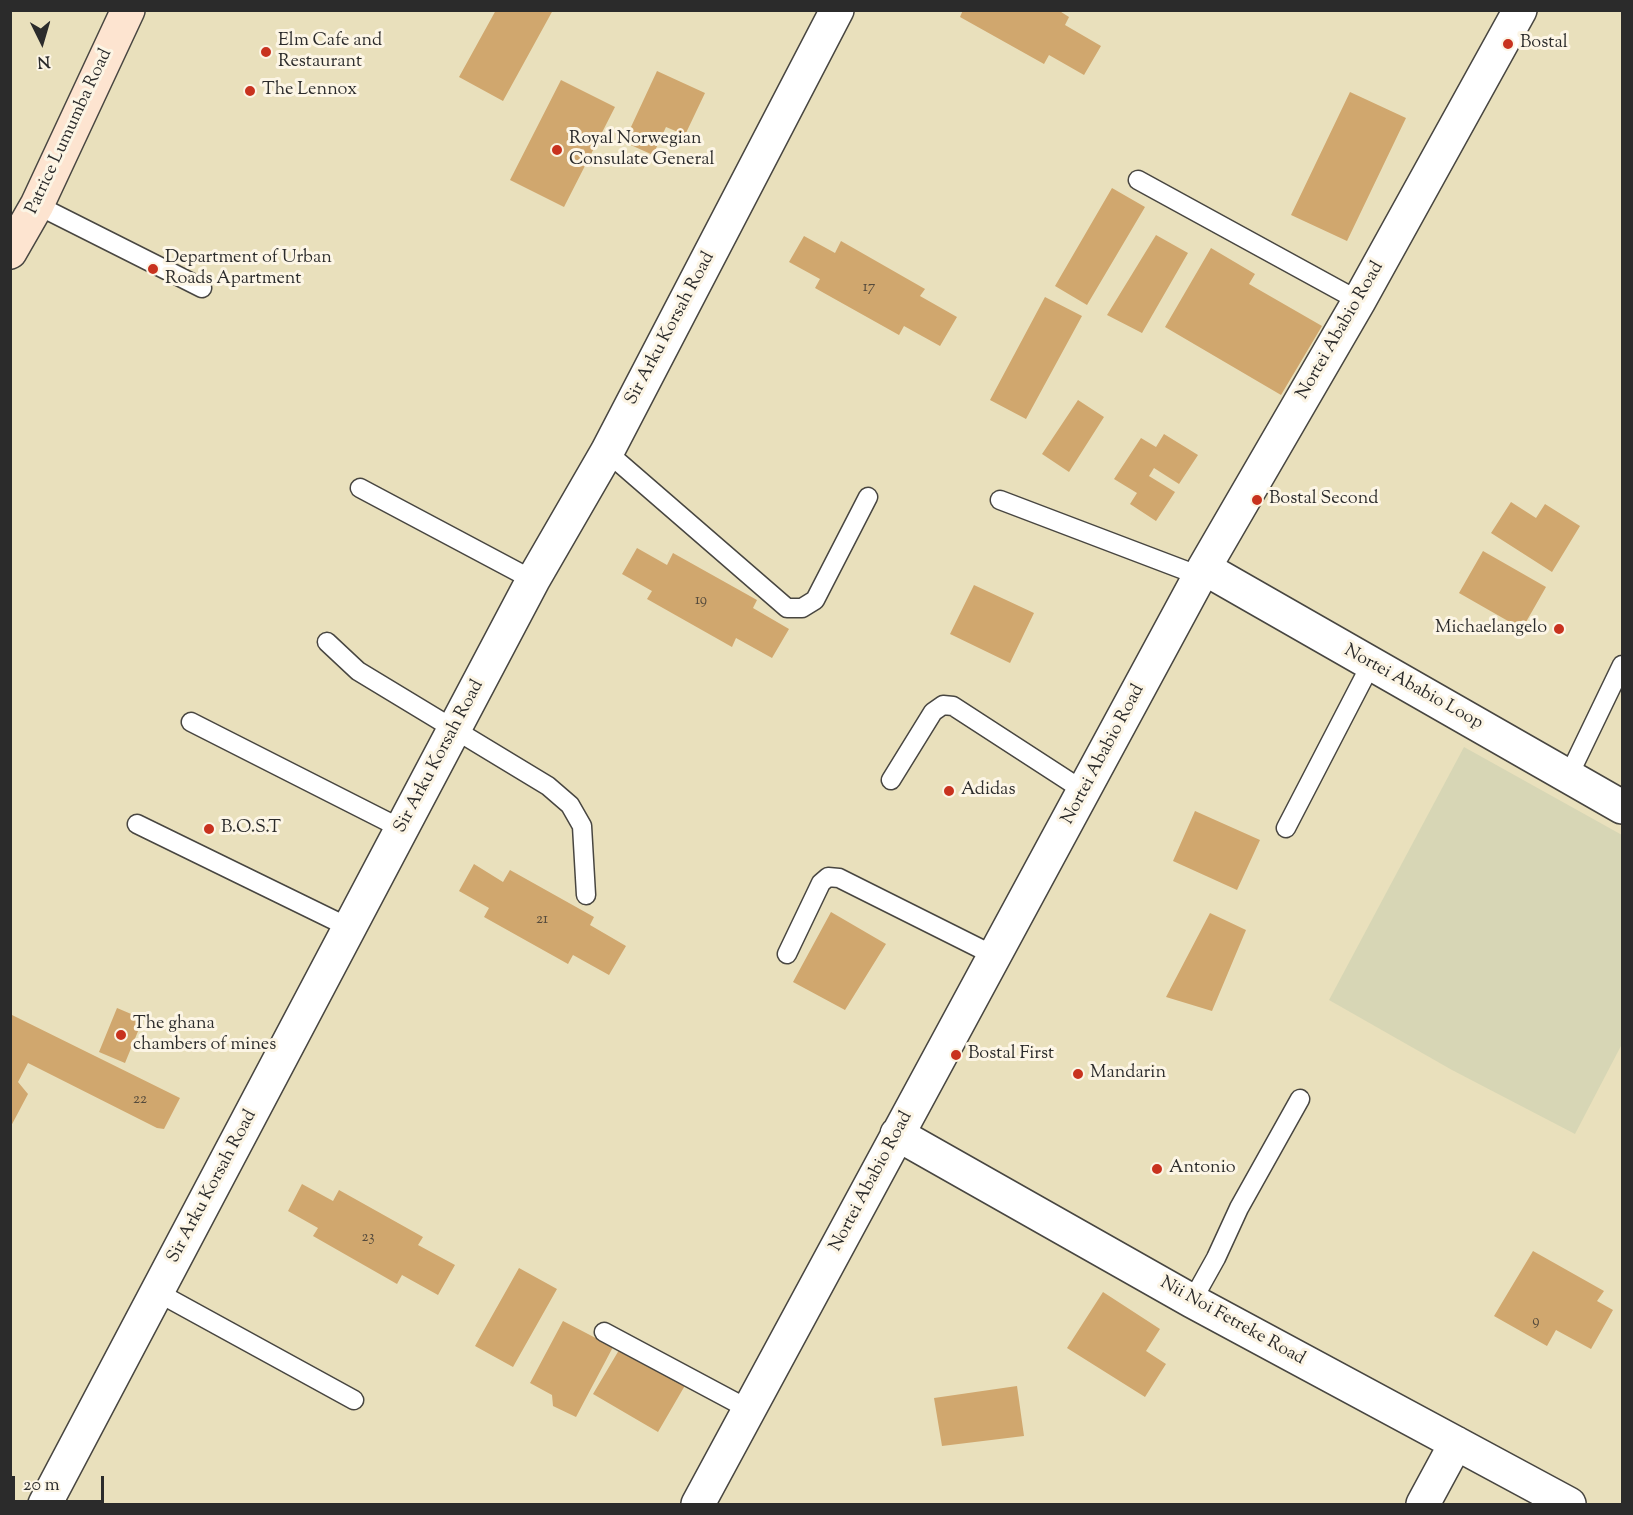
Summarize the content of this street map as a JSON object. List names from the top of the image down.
{
  "streets": {
    "street": [
      "Patrice Lumumba Road",
      "Sir Arku Korsah Road",
      "Nortei Ababio Road",
      "Nortei Ababio Loop",
      "Nii Noi Fetreke Road"
    ]
  },
  "crossings": [
    ["Nortei Ababio Road", "Nortei Ababio Loop"],
    ["Nortei Ababio Road", "Nii Noi Fetreke Road"]
  ],
  "places": [
    "Bostal",
    "Elm Cafe and Restaurant",
    "The Lennox",
    "Royal Norwegian Consulate General",
    "Department of Urban Roads Apartment",
    "Bostal Second",
    "Michaelangelo",
    "Adidas",
    "B.O.S.T",
    "The ghana chambers of mines",
    "Bostal First",
    "Mandarin",
    "Antonio"
  ],
  "house_numbers": [
    "17",
    "19",
    "21",
    "22",
    "23",
    "9"
  ],
  "scale_bar": "20 m",
  "north": "bottom"
}
